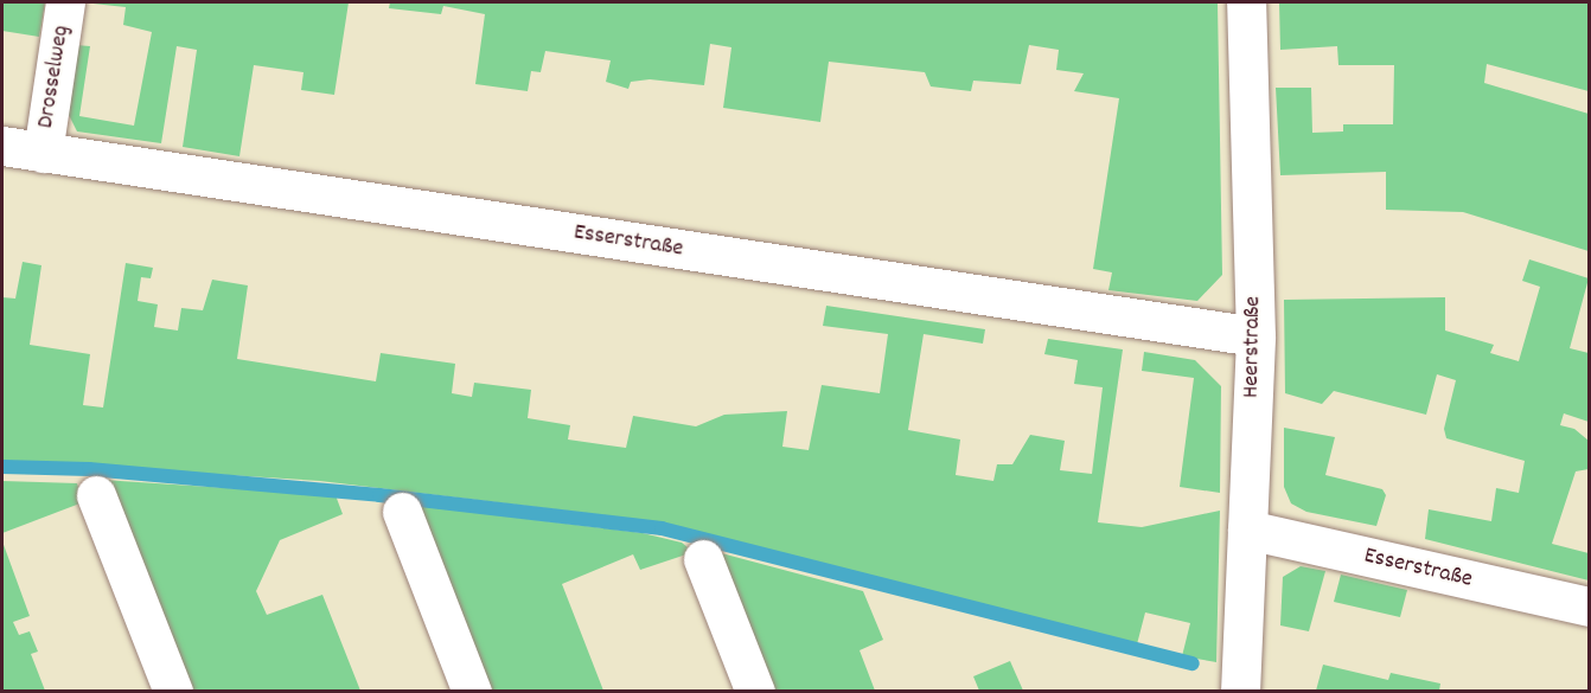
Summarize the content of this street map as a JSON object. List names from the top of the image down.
{
  "streets": {
    "street": ["Drosselweg", "Esserstraße", "Heerstraße"]
  },
  "crossings": [
    ["Drosselweg", "Esserstraße"],
    ["Esserstraße", "Heerstraße"]
  ]
}
